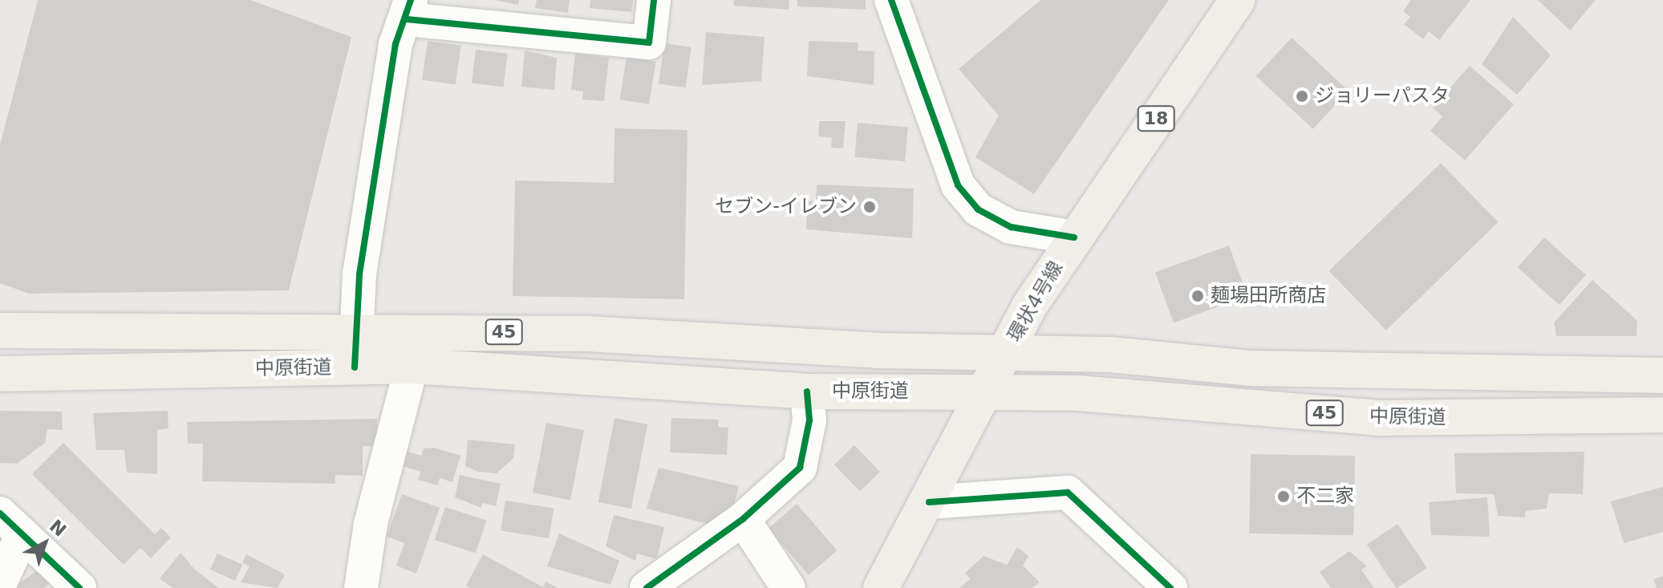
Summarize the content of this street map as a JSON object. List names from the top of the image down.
{
  "streets": {
    "main road": [
      "18",
      "環状4号線",
      "45",
      "中原街道"
    ]
  },
  "crossings": [
    ["環状4号線", "中原街道"]
  ],
  "places": [
    "ジョリーパスタ",
    "セブン-イレブン",
    "麺場田所商店",
    "不二家"
  ],
  "north": "top right"
}
